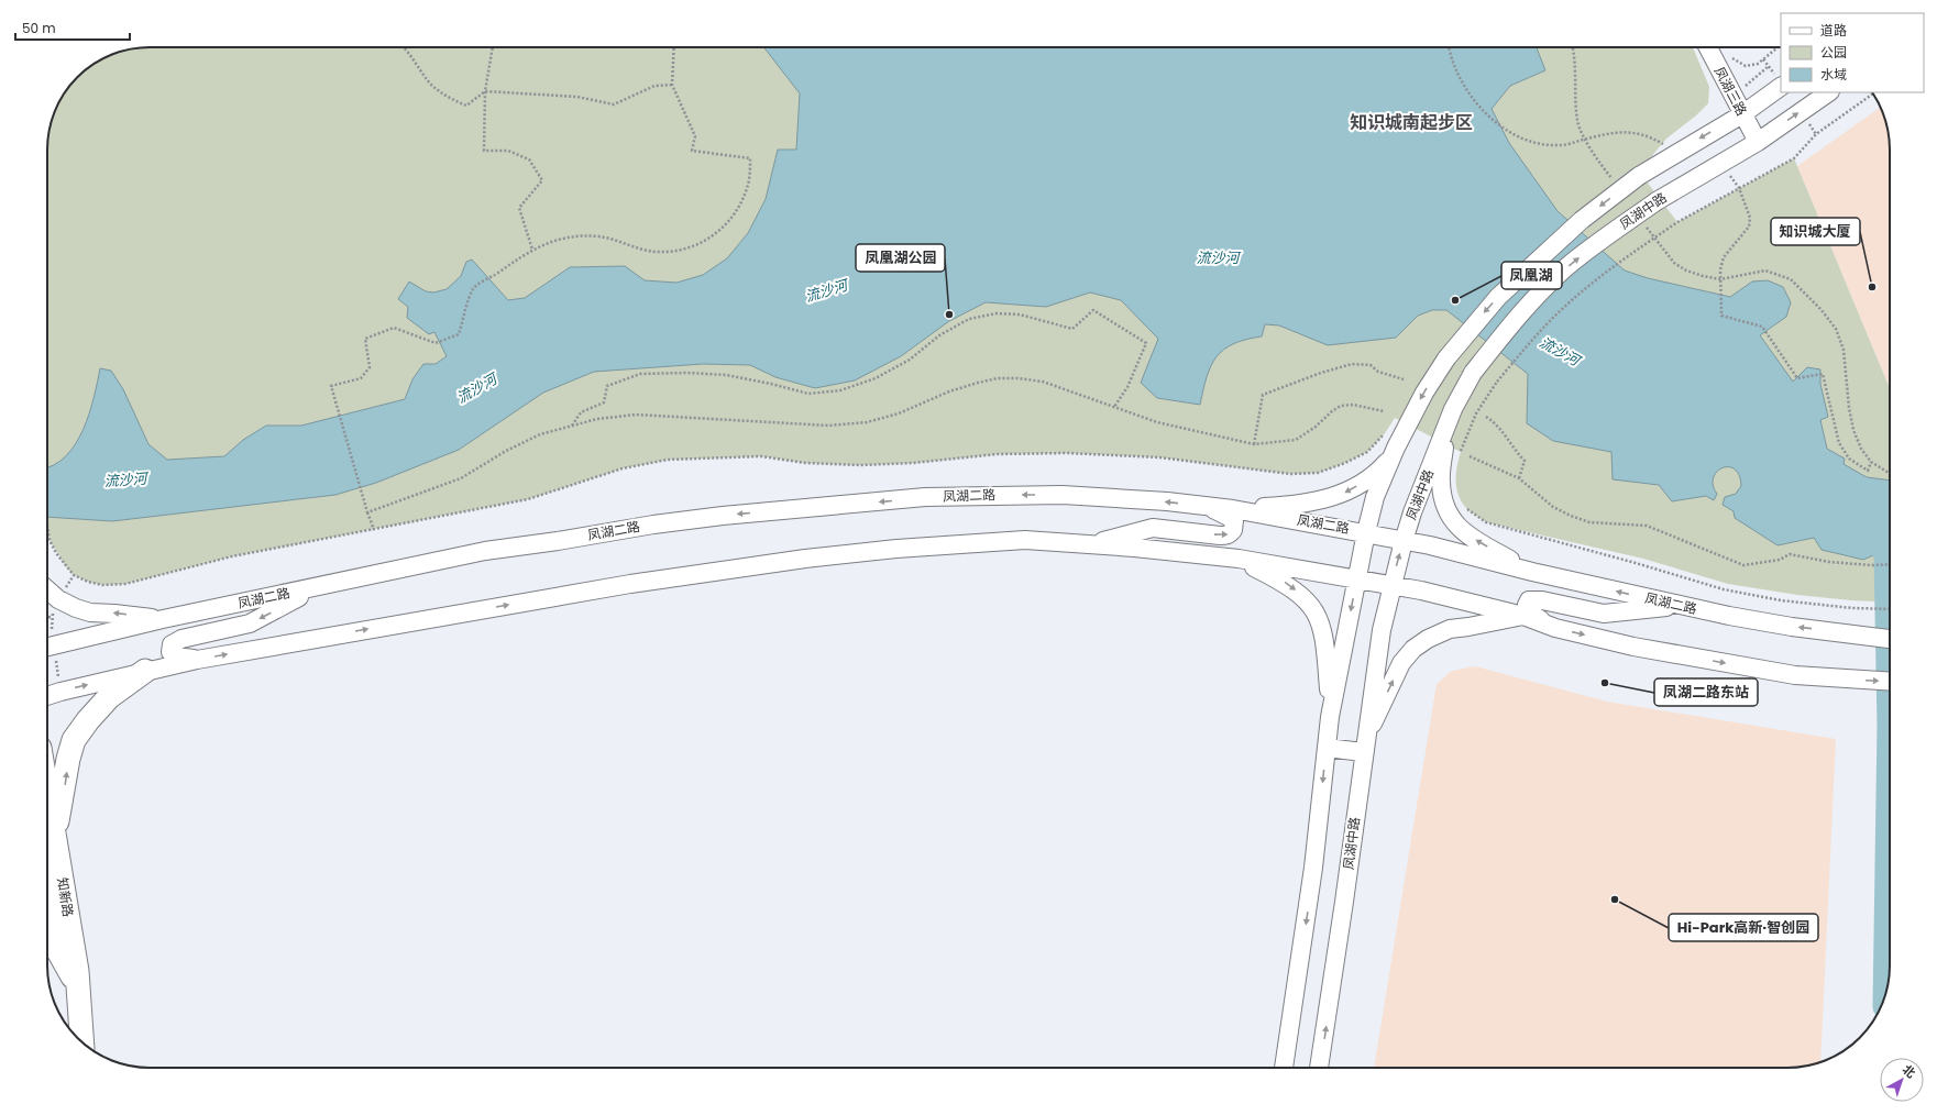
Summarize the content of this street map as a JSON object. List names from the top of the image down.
{
  "streets": {
    "main road": ["知新路"],
    "street": ["凤湖三路", "凤湖中路", "凤湖二路"]
  },
  "crossings": [
    ["凤湖三路", "凤湖中路"],
    ["凤湖中路", "凤湖二路"]
  ],
  "districts": ["知识城南起步区"],
  "water": ["流沙河"],
  "places": [
    "知识城大厦",
    "凤凰湖",
    "凤凰湖公园",
    "凤湖二路东站",
    "Hi-Park高新·智创园"
  ],
  "legend": ["道路", "公园", "水域"],
  "scale_bar": "50 m",
  "north": "top right"
}
